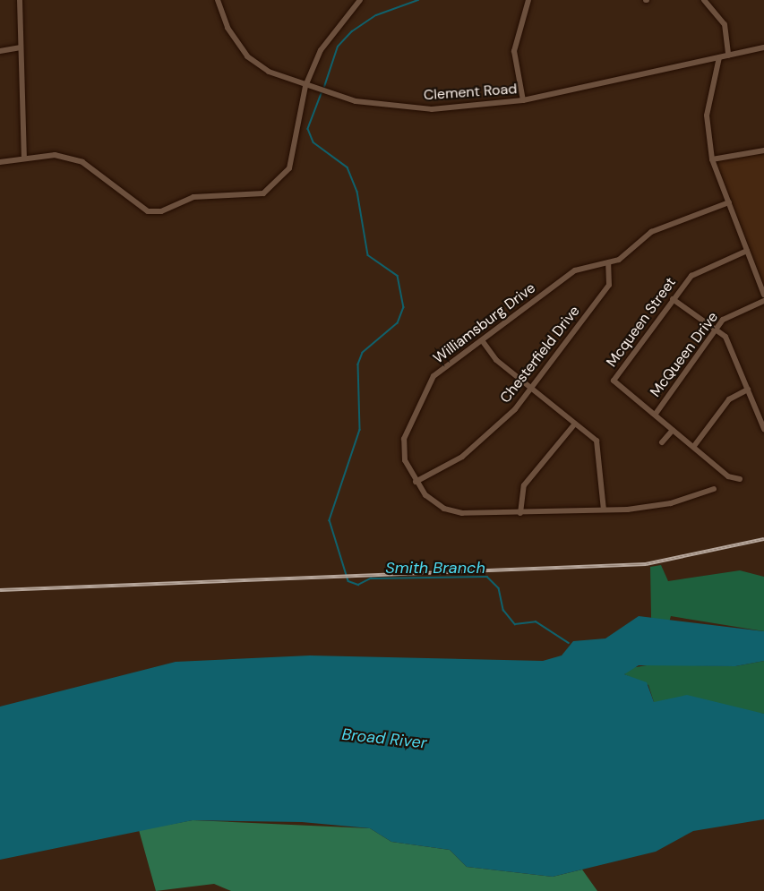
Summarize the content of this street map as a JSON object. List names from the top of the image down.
{
  "streets": {
    "street": [
      "Clement Road",
      "Mcqueen Street",
      "Williamsburg Drive",
      "Chesterfield Drive",
      "McQueen Drive"
    ]
  },
  "crossings": [
    ["Mcqueen Street", "McQueen Drive"],
    ["Williamsburg Drive", "Chesterfield Drive"]
  ],
  "water": ["Smith Branch", "Broad River"]
}
